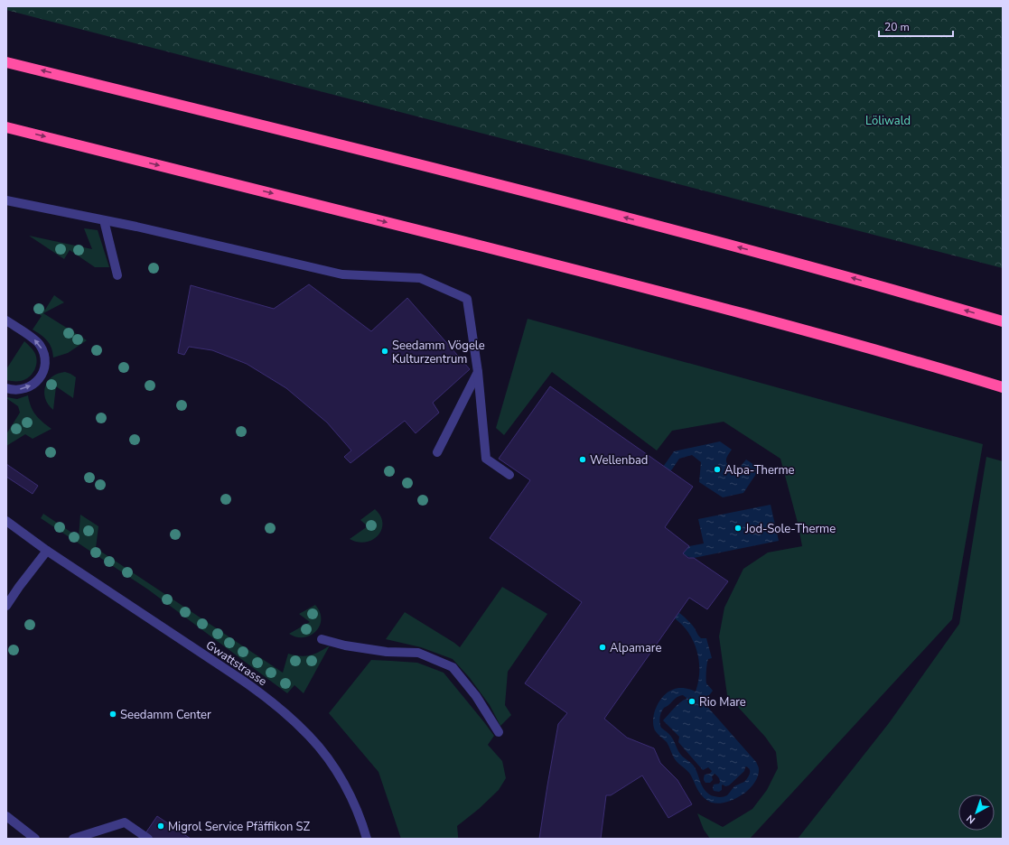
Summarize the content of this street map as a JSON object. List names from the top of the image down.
{
  "streets": {
    "street": ["Gwattstrasse"]
  },
  "parks": ["Löliwald"],
  "places": [
    "Seedamm Vögele Kulturzentrum",
    "Wellenbad",
    "Alpa-Therme",
    "Jod-Sole-Therme",
    "Alpamare",
    "Rio Mare",
    "Seedamm Center",
    "Migrol Service Pfäffikon SZ"
  ],
  "scale_bar": "20 m",
  "north": "bottom left"
}
